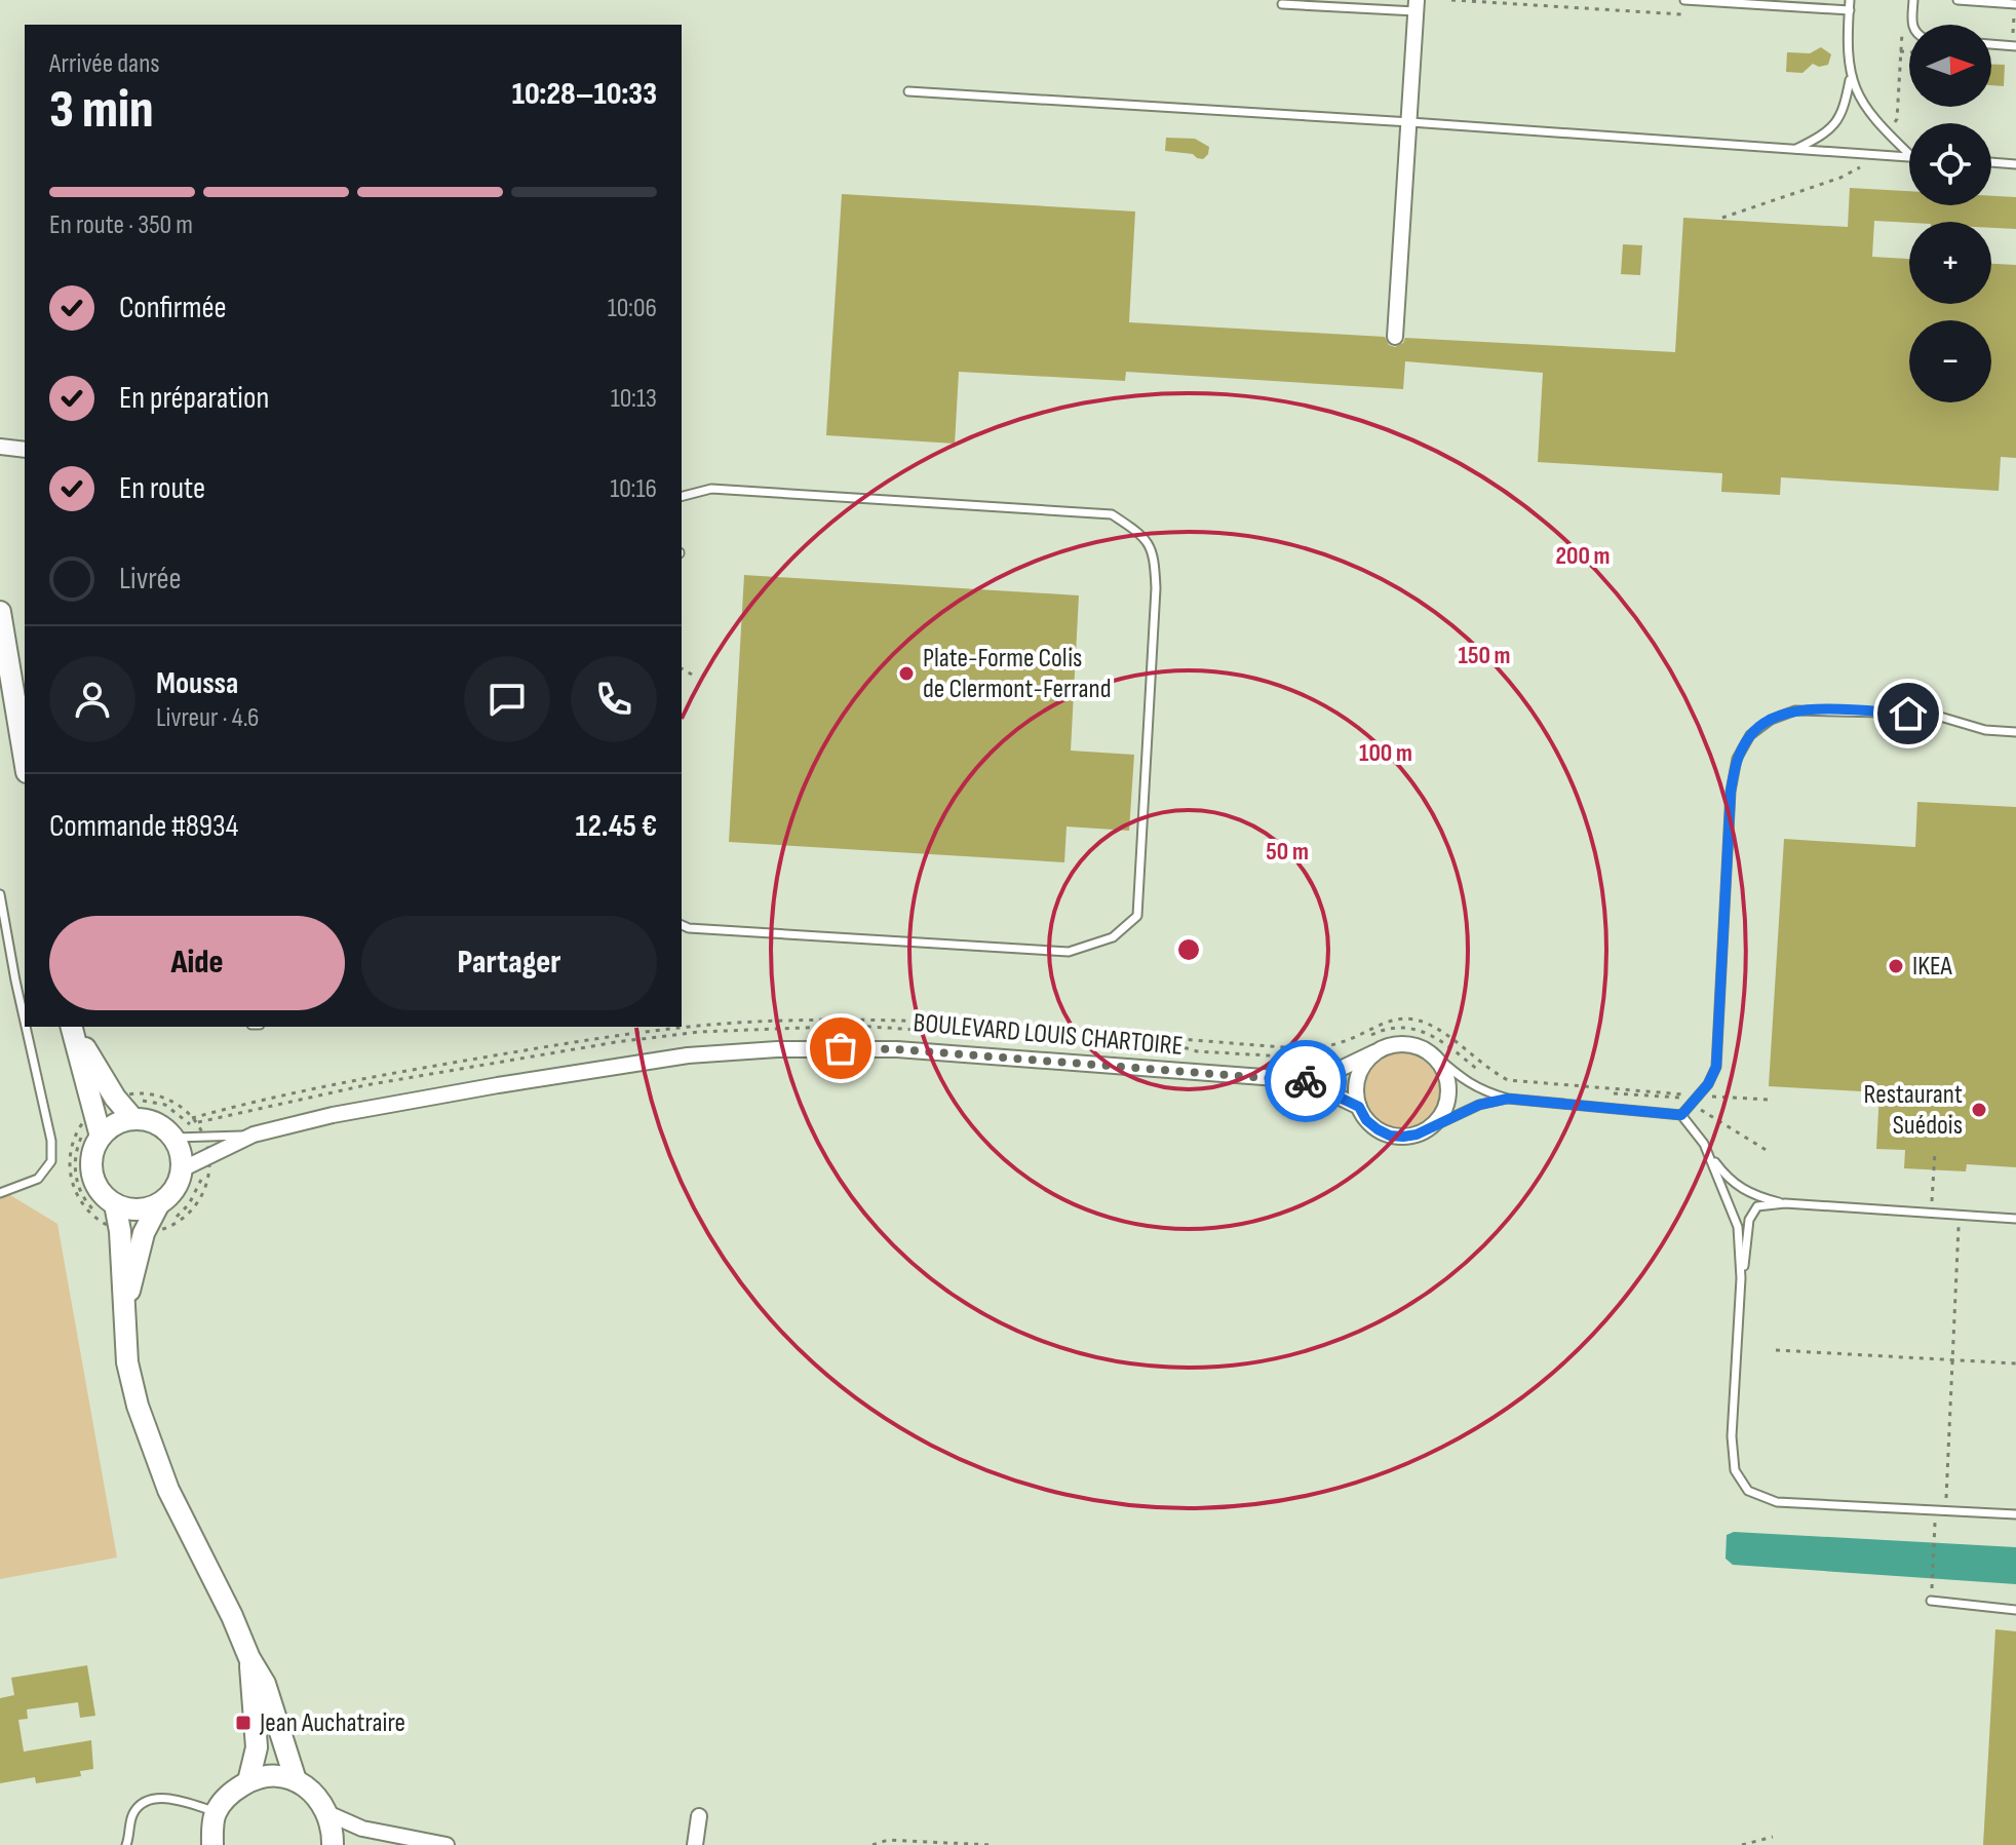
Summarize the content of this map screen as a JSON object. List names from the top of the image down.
{
  "streets": {
    "street": ["BOULEVARD LOUIS CHARTOIRE"]
  },
  "places": {
    "other": ["Plate-Forme Colis de Clermont-Ferrand", "IKEA", "Restaurant Suédois"],
    "transit": ["Jean Auchatraire"]
  },
  "north": "right",
  "page": {
    "map_buttons": ["+", "−"],
    "heading": ["3 min", "Arrivée dans", "10:28–10:33"],
    "panel": [
      "Moussa",
      "Livreur · 4.6",
      "Commande #8934",
      "12.45 €"
    ],
    "bar": "En route · 350 m",
    "list": [
      ["Confirmée", "10:06"],
      ["En préparation", "10:13"],
      ["En route", "10:16"],
      "Livrée"
    ],
    "buttons": ["Aide", "Partager"]
  },
  "rings": [
    "200 m",
    "150 m",
    "100 m",
    "50 m"
  ]
}
